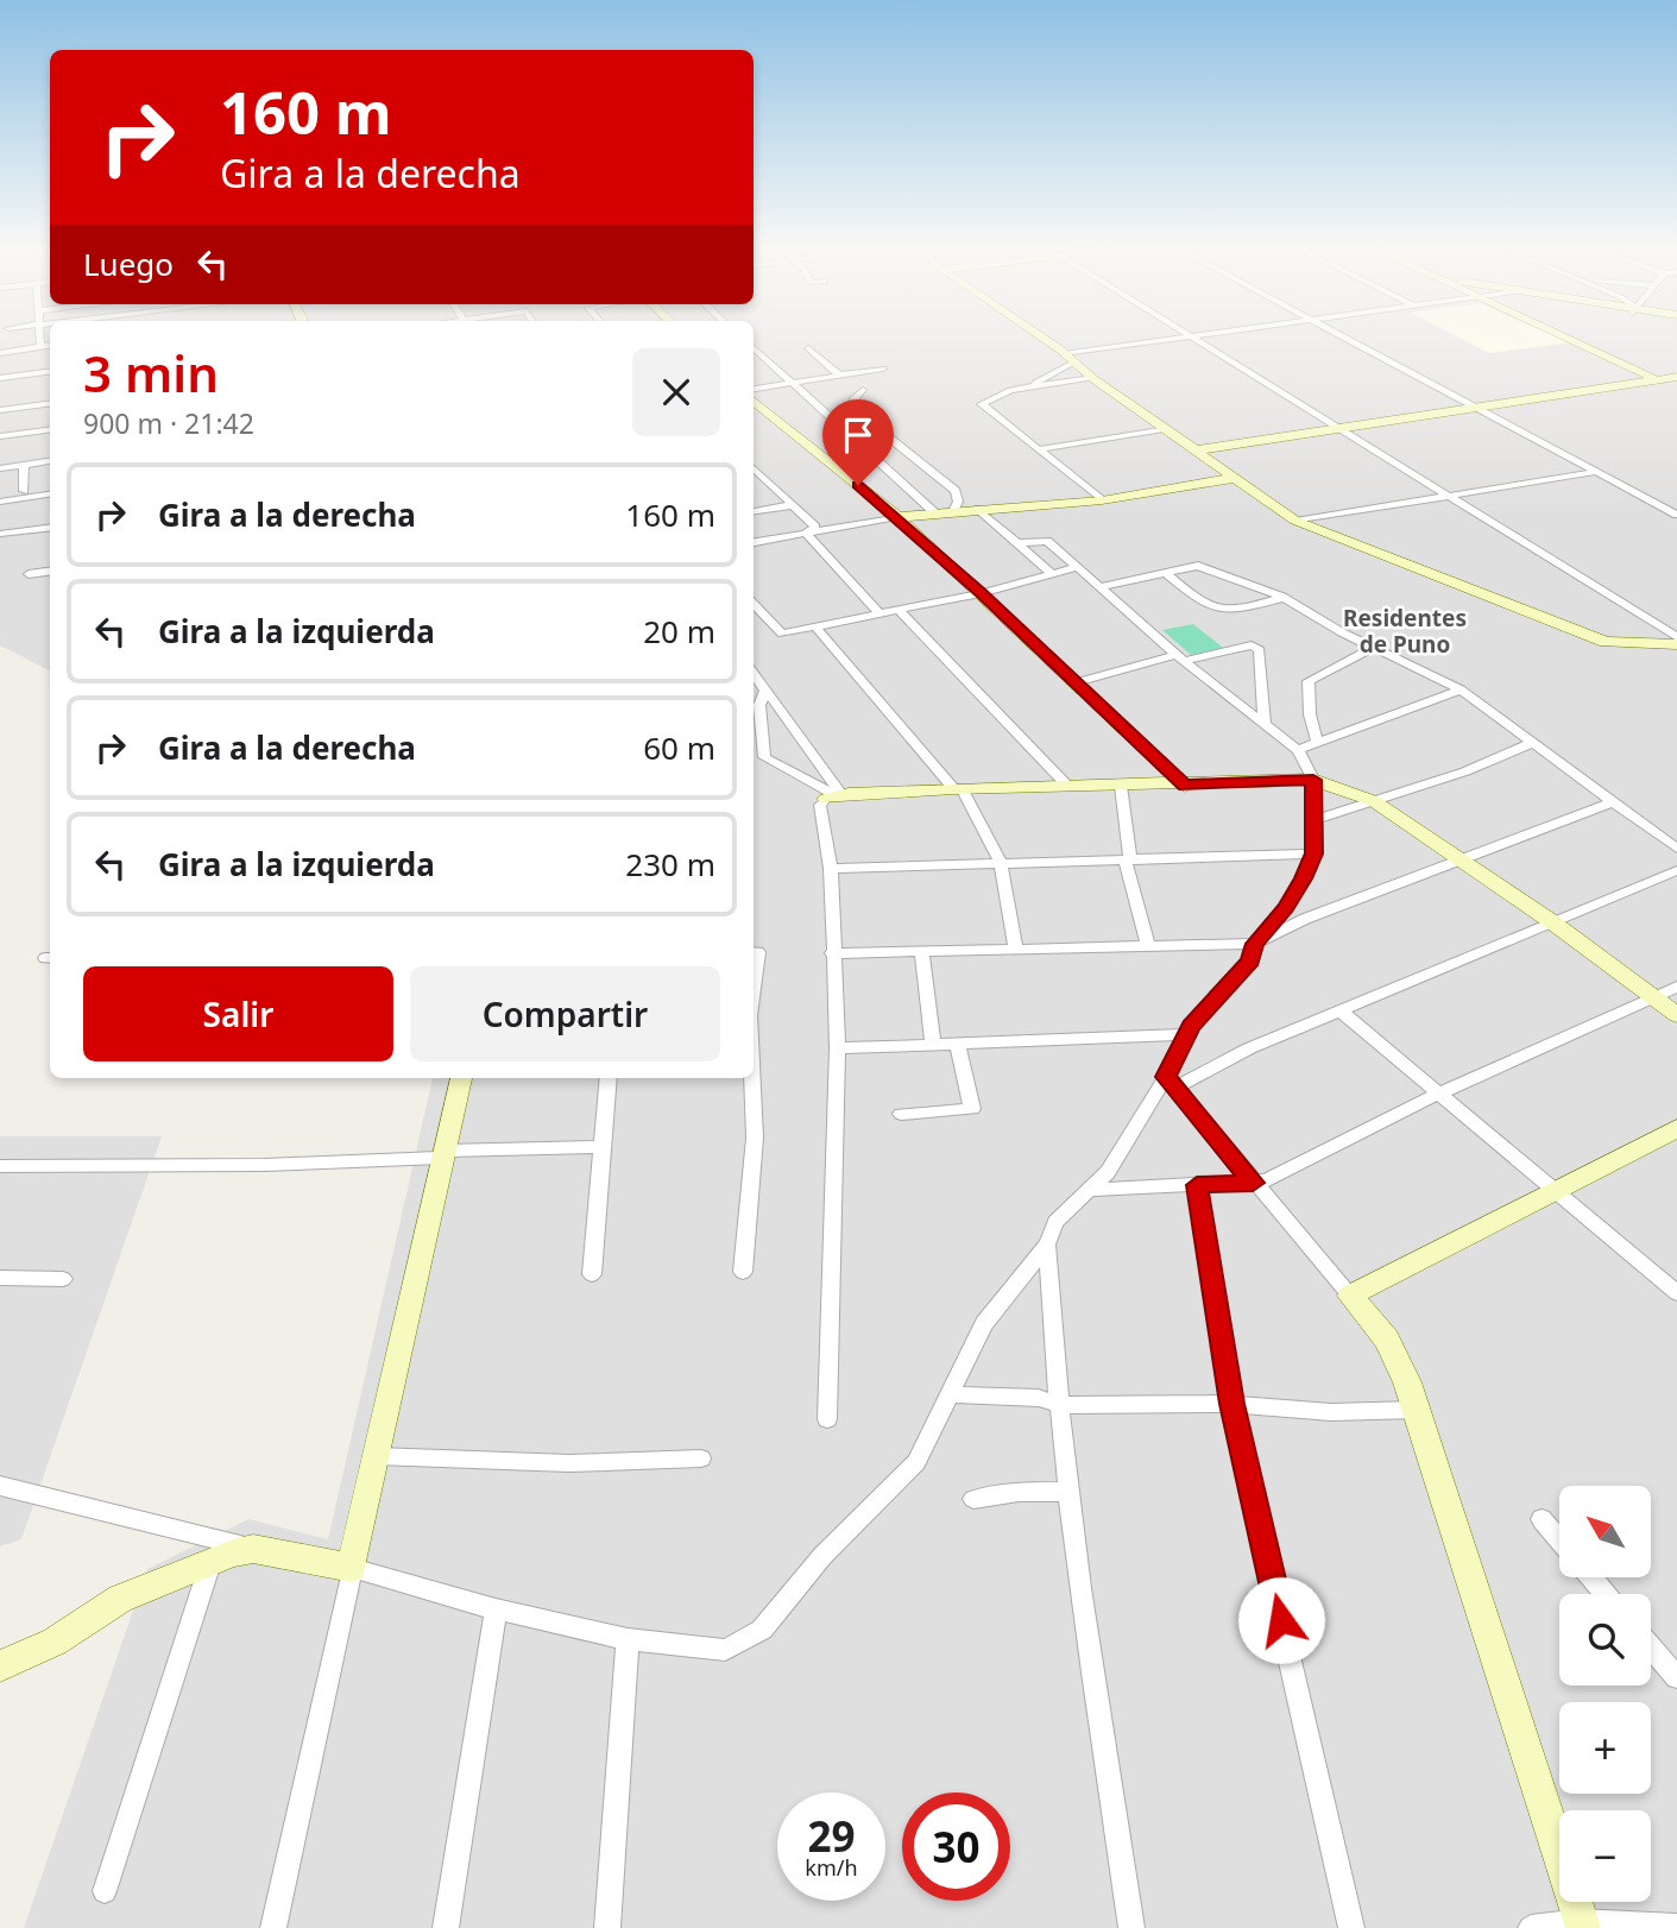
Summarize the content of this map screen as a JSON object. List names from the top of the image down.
{
  "districts": ["Residentes de Puno"],
  "north": "top left",
  "page": {
    "turn": ["160 m", "Gira a la derecha"],
    "then": "Luego",
    "heading": ["3 min", "900 m · 21:42"],
    "list": [
      {
        "name": "Gira a la derecha",
        "value": "160 m"
      },
      {
        "name": "Gira a la izquierda",
        "value": "20 m"
      },
      {
        "name": "Gira a la derecha",
        "value": "60 m"
      },
      {
        "name": "Gira a la izquierda",
        "value": "230 m"
      }
    ],
    "buttons": ["Salir", "Compartir"],
    "map_buttons": ["+", "−"],
    "speed": "29 km/h",
    "limit": "30"
  }
}
